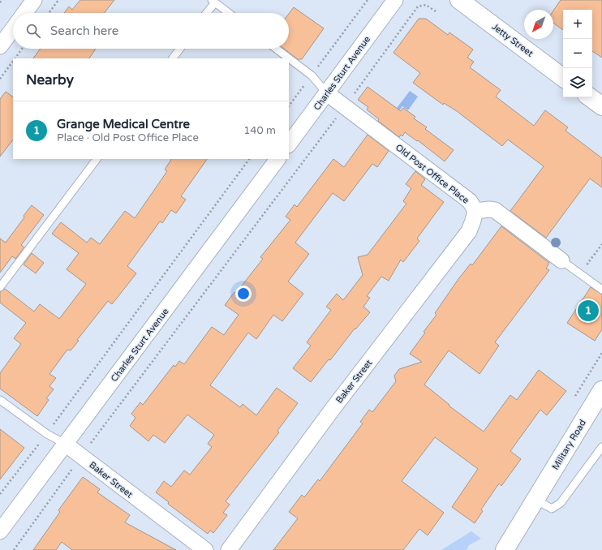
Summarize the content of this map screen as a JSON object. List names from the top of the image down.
{
  "streets": {
    "main road": ["Jetty Street", "Military Road"],
    "street": ["Charles Sturt Avenue", "Old Post Office Place", "Baker Street"]
  },
  "crossings": [
    ["Charles Sturt Avenue", "Old Post Office Place"],
    ["Charles Sturt Avenue", "Baker Street"],
    ["Old Post Office Place", "Baker Street"]
  ],
  "north": "bottom left",
  "page": {
    "map_buttons": ["+", "−"],
    "search": "Search here",
    "heading": "Nearby",
    "list": [
      {
        "mark": "1",
        "name": "Grange Medical Centre",
        "note": "Place · Old Post Office Place",
        "value": "140 m"
      }
    ],
    "pins": "1"
  }
}
